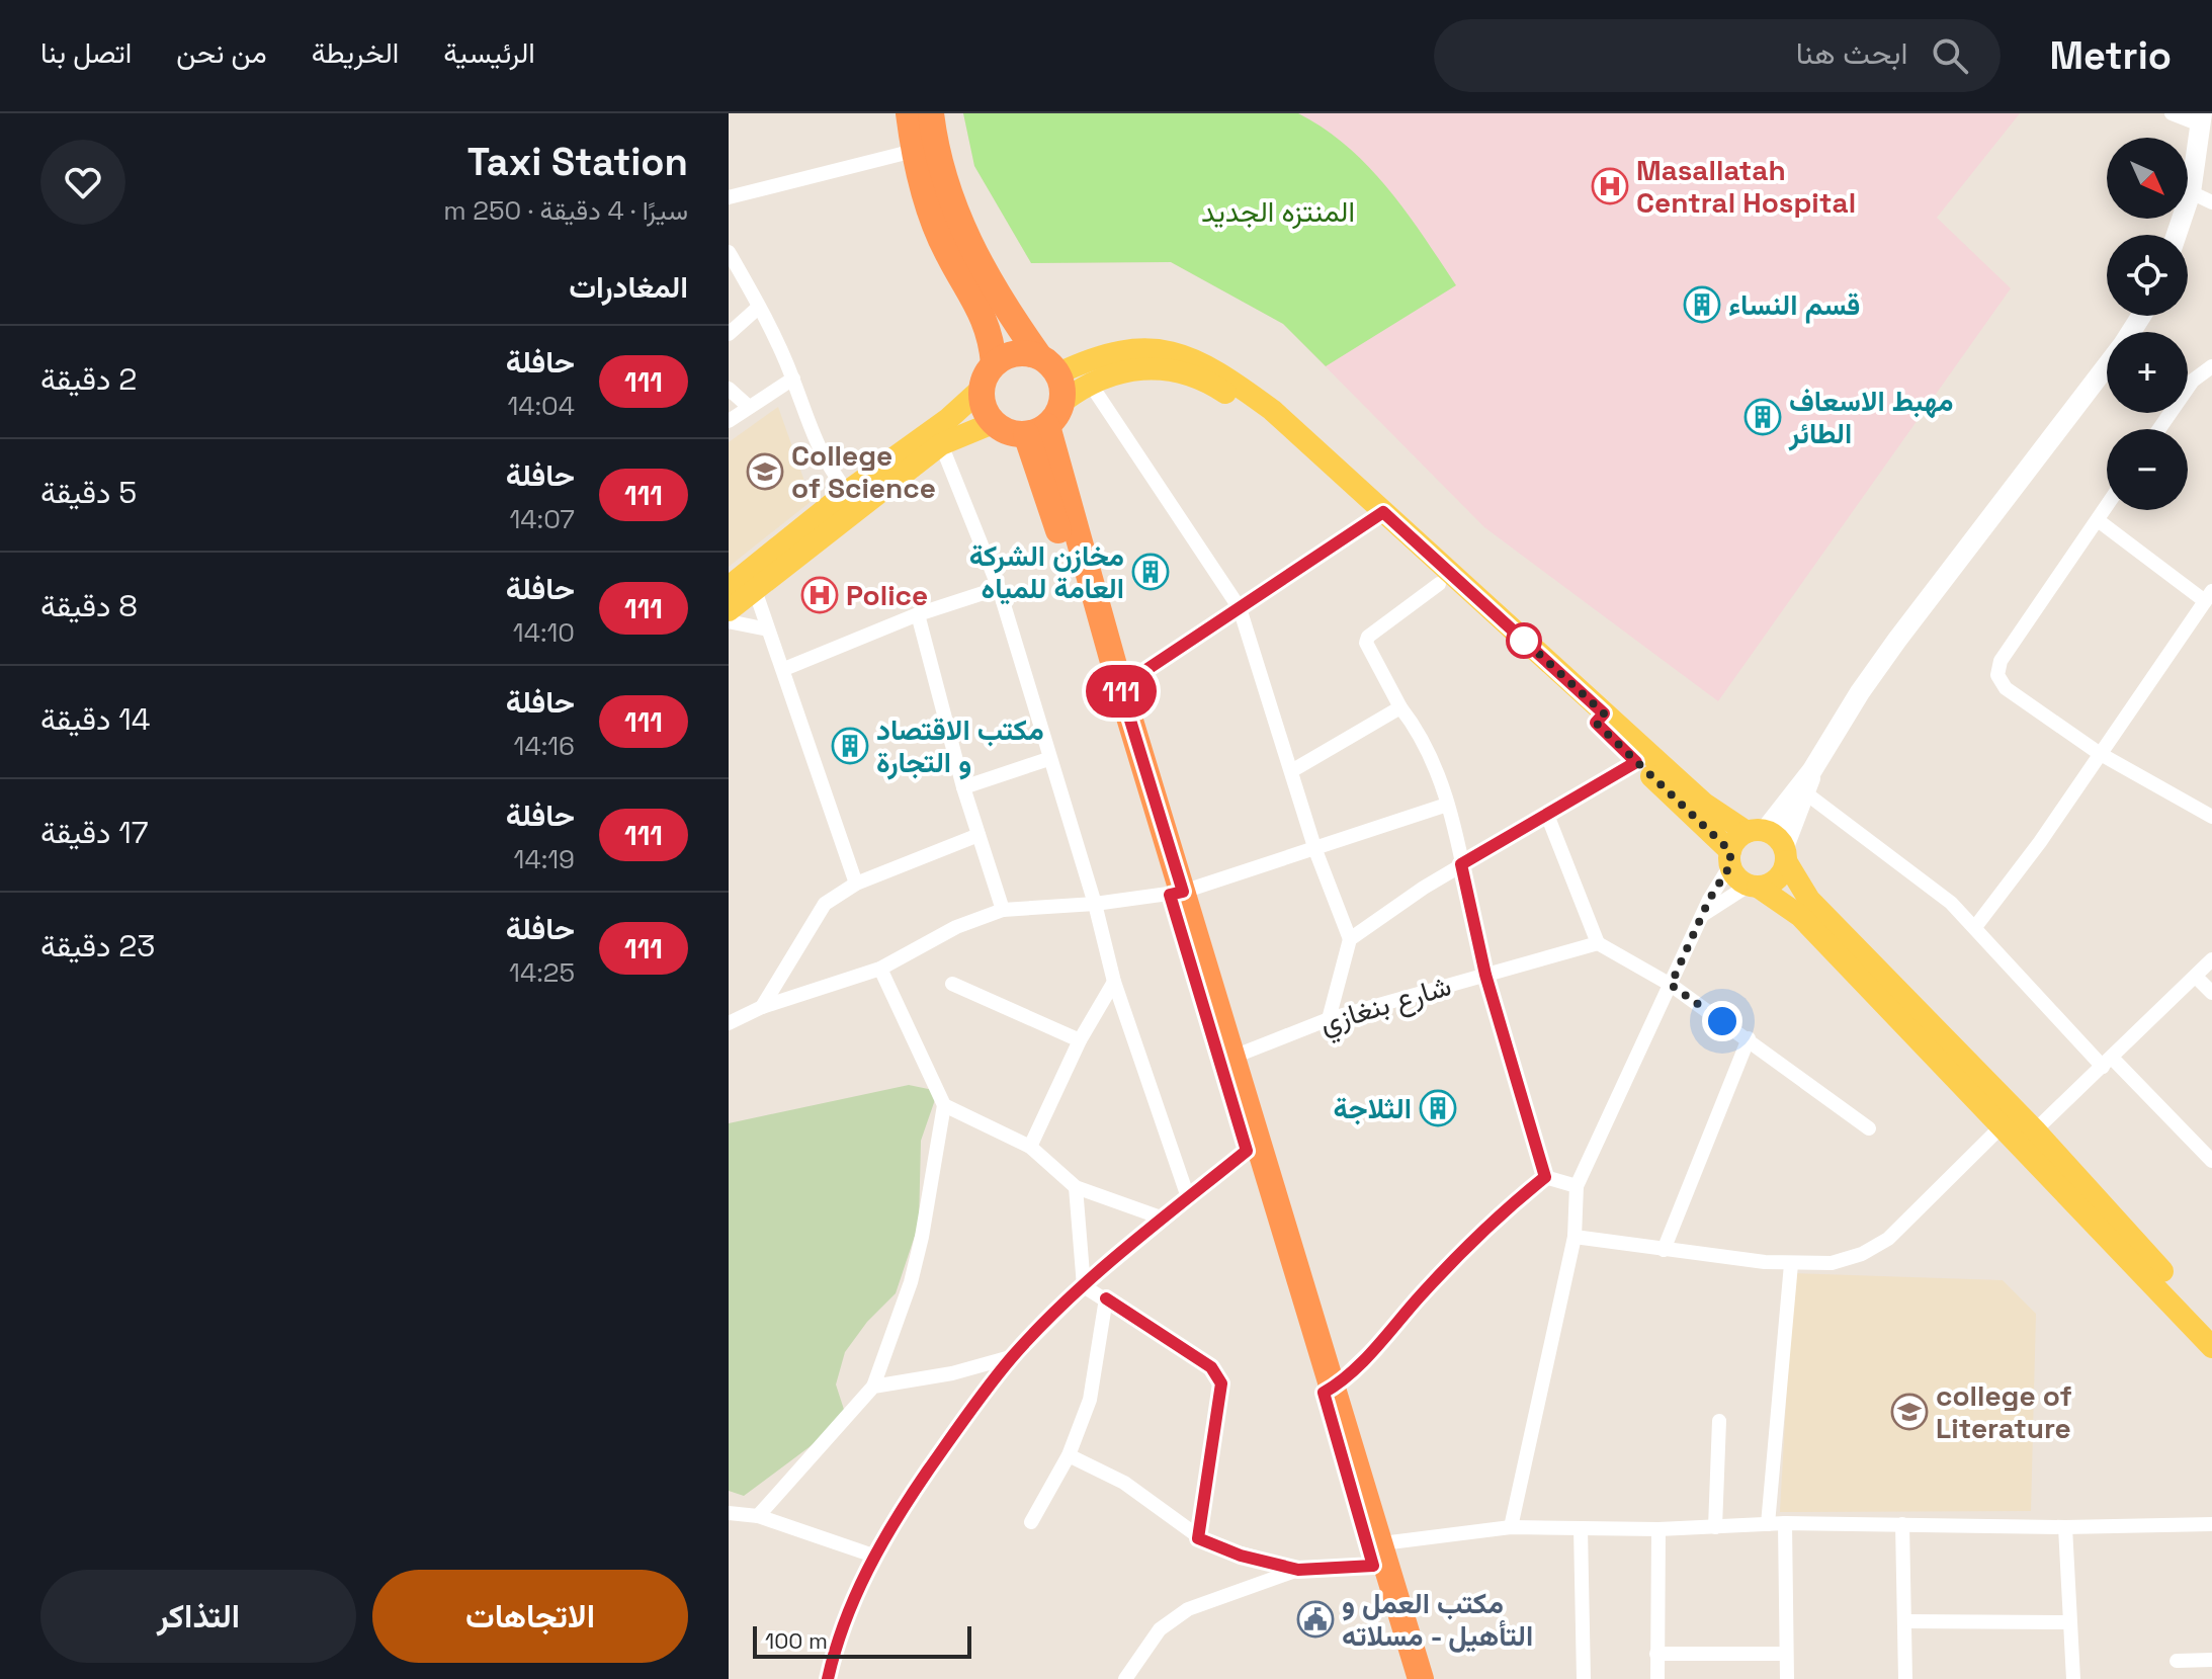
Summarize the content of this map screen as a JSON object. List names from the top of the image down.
{
  "streets": {
    "street": ["شارع بنغازي"]
  },
  "parks": ["المنتزه الجديد"],
  "places": {
    "hospital": ["Masallatah Central Hospital", "Police"],
    "building": [
      "قسم النساء",
      "مهبط الاسعاف الطائر",
      "مخازن الشركة العامة للمياه",
      "مكتب الاقتصاد و التجارة",
      "الثلاجة"
    ],
    "school or university": ["College of Science", "college of Literature"],
    "public building": ["مكتب العمل و التأهيل - مسلاته"]
  },
  "lines": ["bus line 111"],
  "scale_bar": "100 m",
  "north": "bottom right",
  "page": {
    "header": "Metrio",
    "search": "ابحث هنا",
    "nav": [
      "الرئيسية",
      "الخريطة",
      "من نحن",
      "اتصل بنا"
    ],
    "on_map": "111",
    "heading": [
      ["Taxi Station", "سيرًا · 4 دقيقة · 250 m"],
      "المغادرات"
    ],
    "map_buttons": ["+", "−"],
    "list": [
      {
        "mark": "111",
        "name": "حافلة",
        "note": "14:04",
        "value": "2 دقيقة"
      },
      {
        "mark": "111",
        "name": "حافلة",
        "note": "14:07",
        "value": "5 دقيقة"
      },
      {
        "mark": "111",
        "name": "حافلة",
        "note": "14:10",
        "value": "8 دقيقة"
      },
      {
        "mark": "111",
        "name": "حافلة",
        "note": "14:16",
        "value": "14 دقيقة"
      },
      {
        "mark": "111",
        "name": "حافلة",
        "note": "14:19",
        "value": "17 دقيقة"
      },
      {
        "mark": "111",
        "name": "حافلة",
        "note": "14:25",
        "value": "23 دقيقة"
      }
    ],
    "buttons": ["الاتجاهات", "التذاكر"],
    "scale": "100 m"
  }
}
